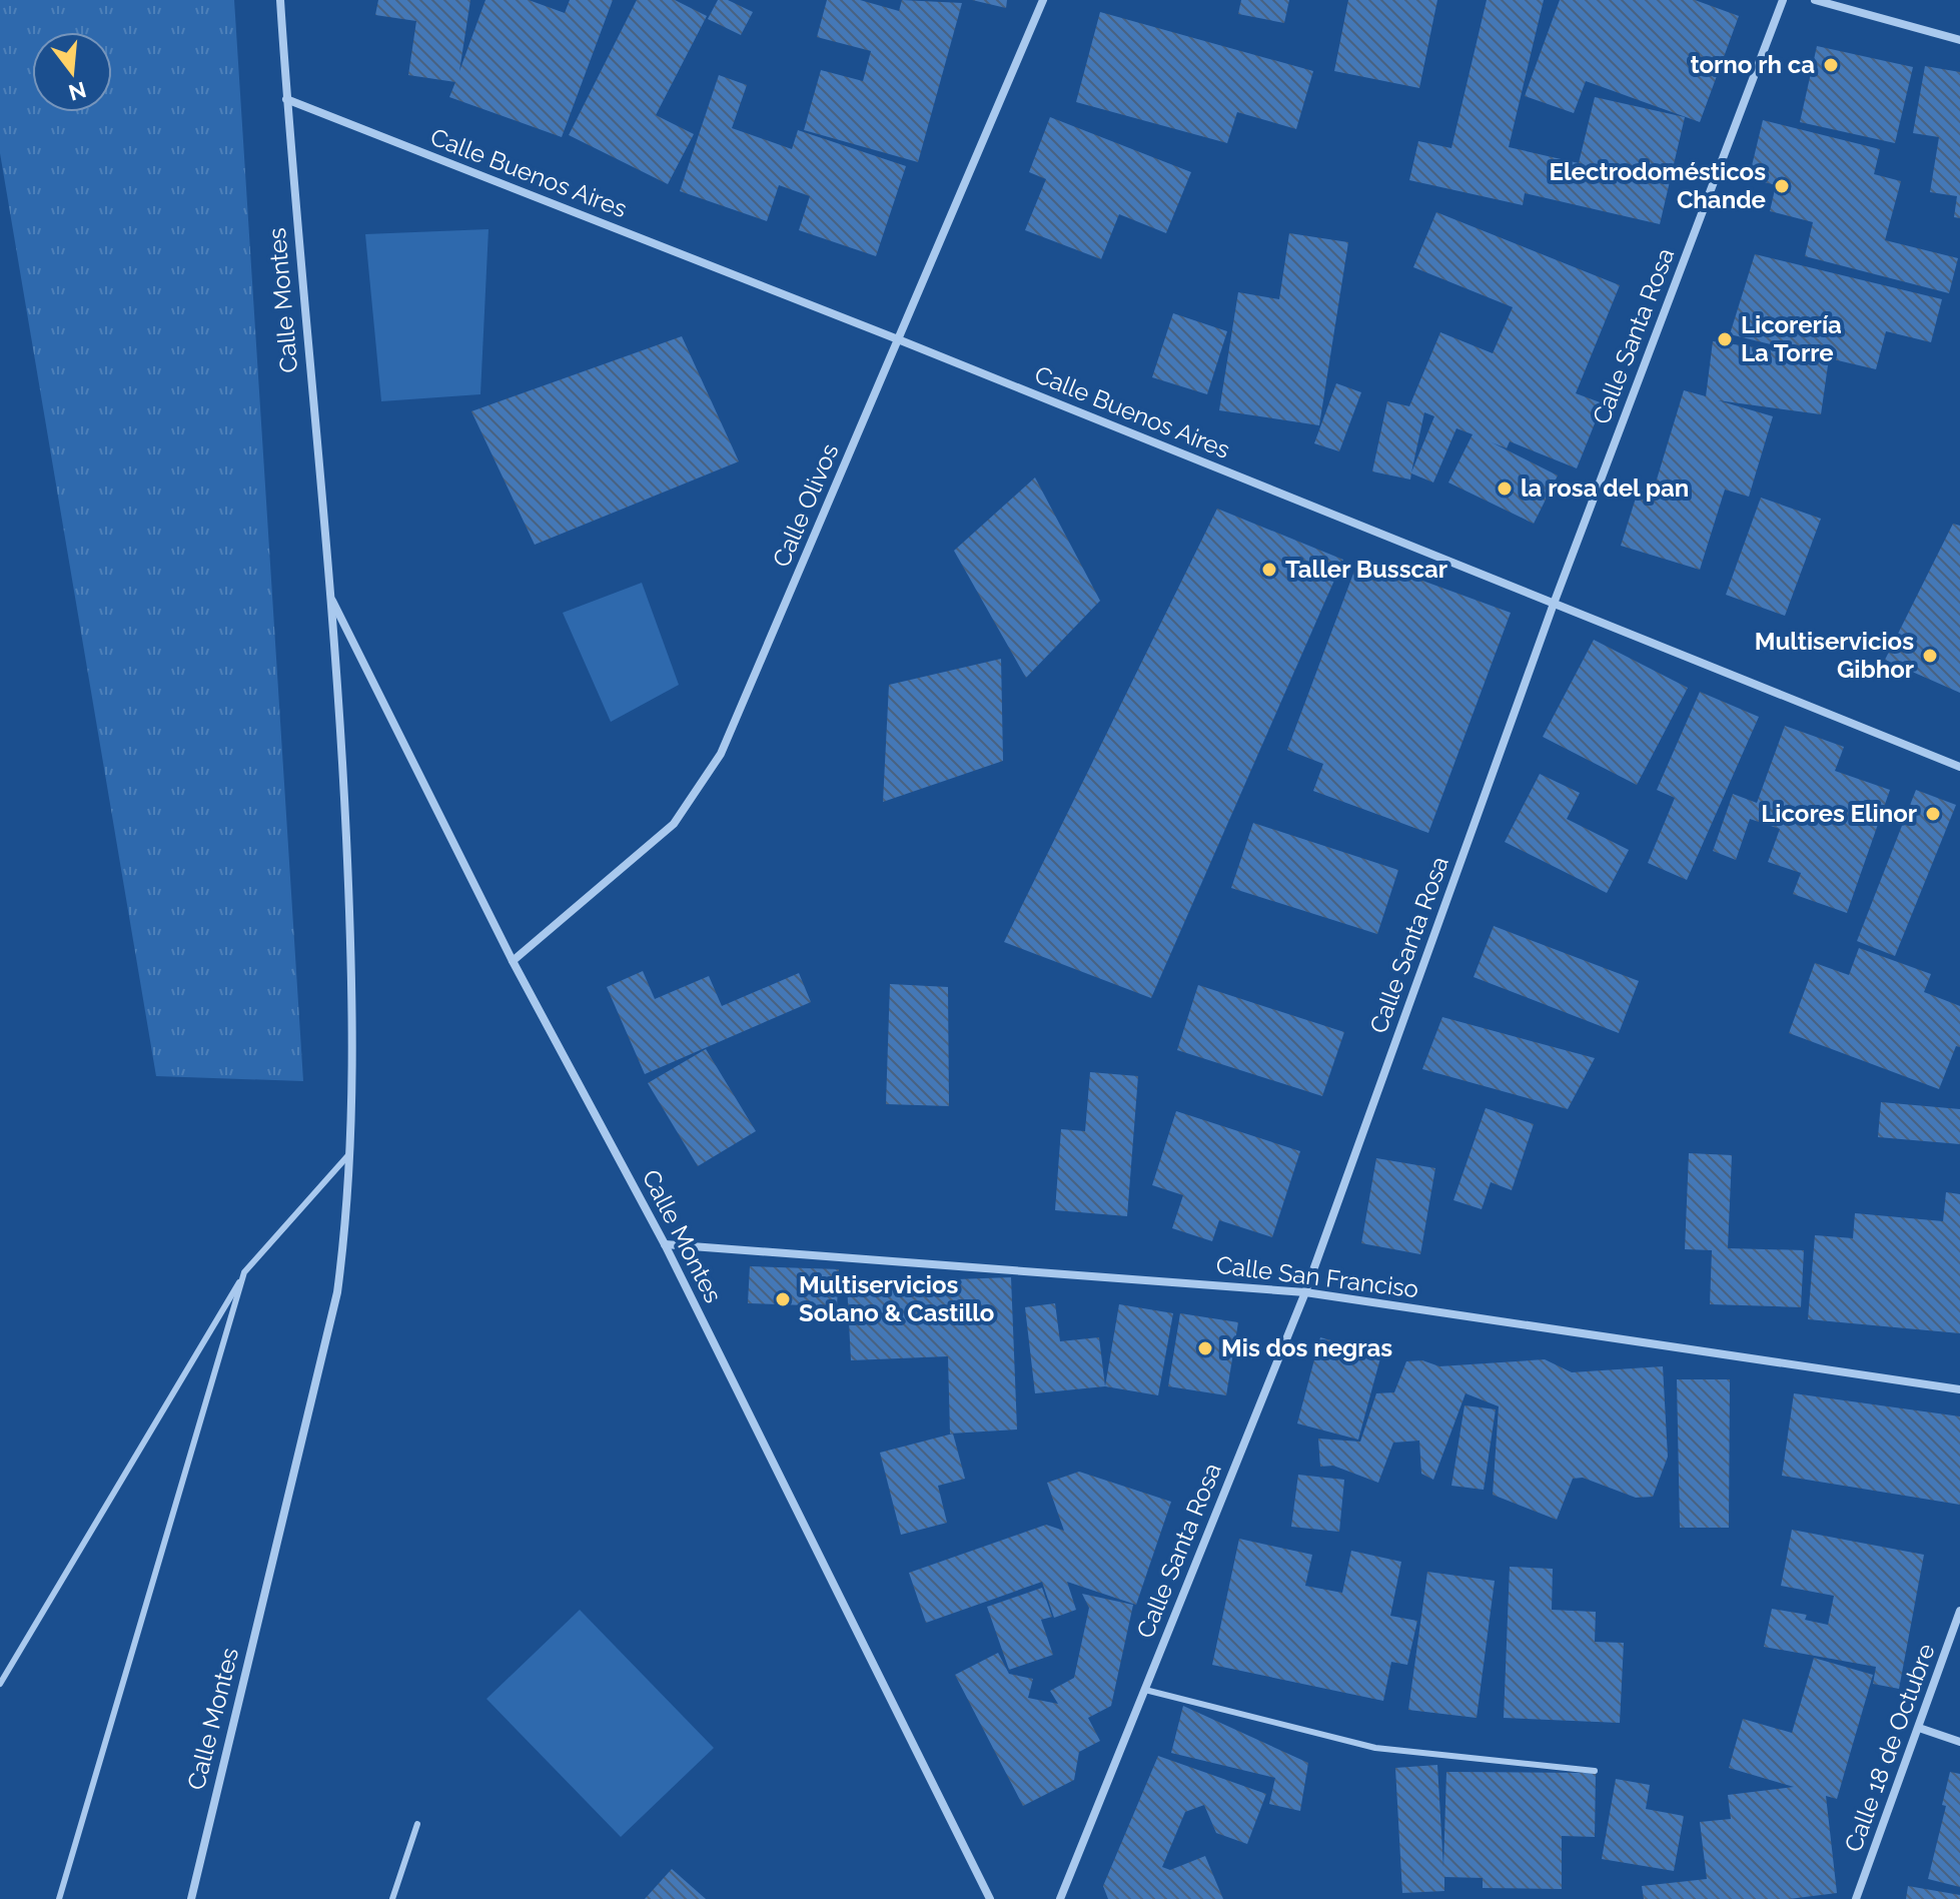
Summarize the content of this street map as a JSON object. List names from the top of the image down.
{
  "streets": {
    "street": [
      "Calle Buenos Aires",
      "Calle Montes",
      "Calle Santa Rosa",
      "Calle Olivos",
      "Calle San Franciso",
      "Calle 18 de Octubre"
    ]
  },
  "crossings": [
    ["Calle Buenos Aires", "Calle Montes"],
    ["Calle Buenos Aires", "Calle Santa Rosa"],
    ["Calle Buenos Aires", "Calle Olivos"],
    ["Calle Montes", "Calle Olivos"],
    ["Calle Montes", "Calle San Franciso"],
    ["Calle Santa Rosa", "Calle San Franciso"]
  ],
  "places": [
    "torno rh ca",
    "Electrodomésticos Chande",
    "Licorería La Torre",
    "la rosa del pan",
    "Taller Busscar",
    "Multiservicios Gibhor",
    "Licores Elinor",
    "Multiservicios Solano & Castillo",
    "Mis dos negras"
  ],
  "north": "bottom"
}
